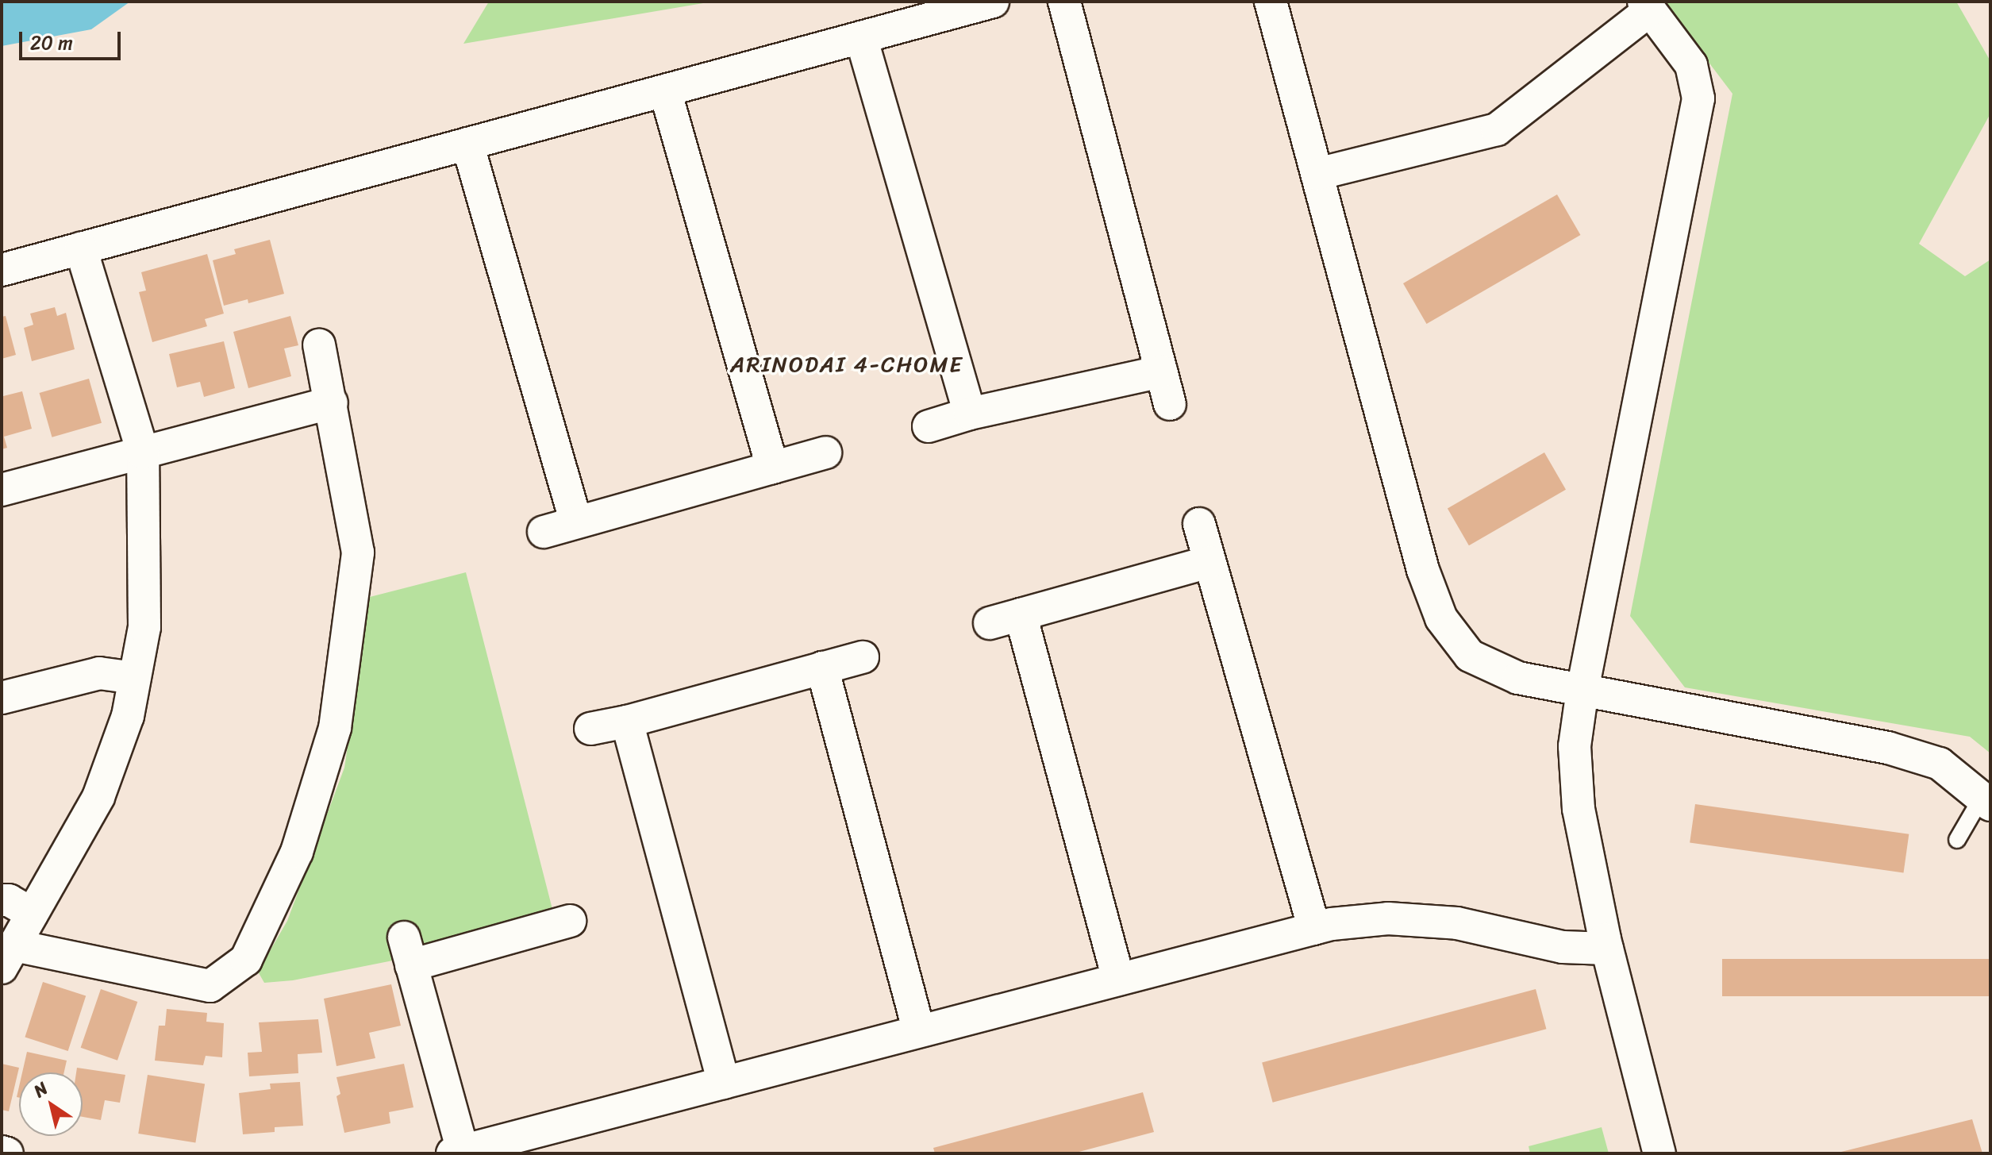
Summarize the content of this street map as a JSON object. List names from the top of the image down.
{
  "districts": ["ARINODAI 4-CHOME"],
  "scale_bar": "20 m",
  "north": "top left"
}
